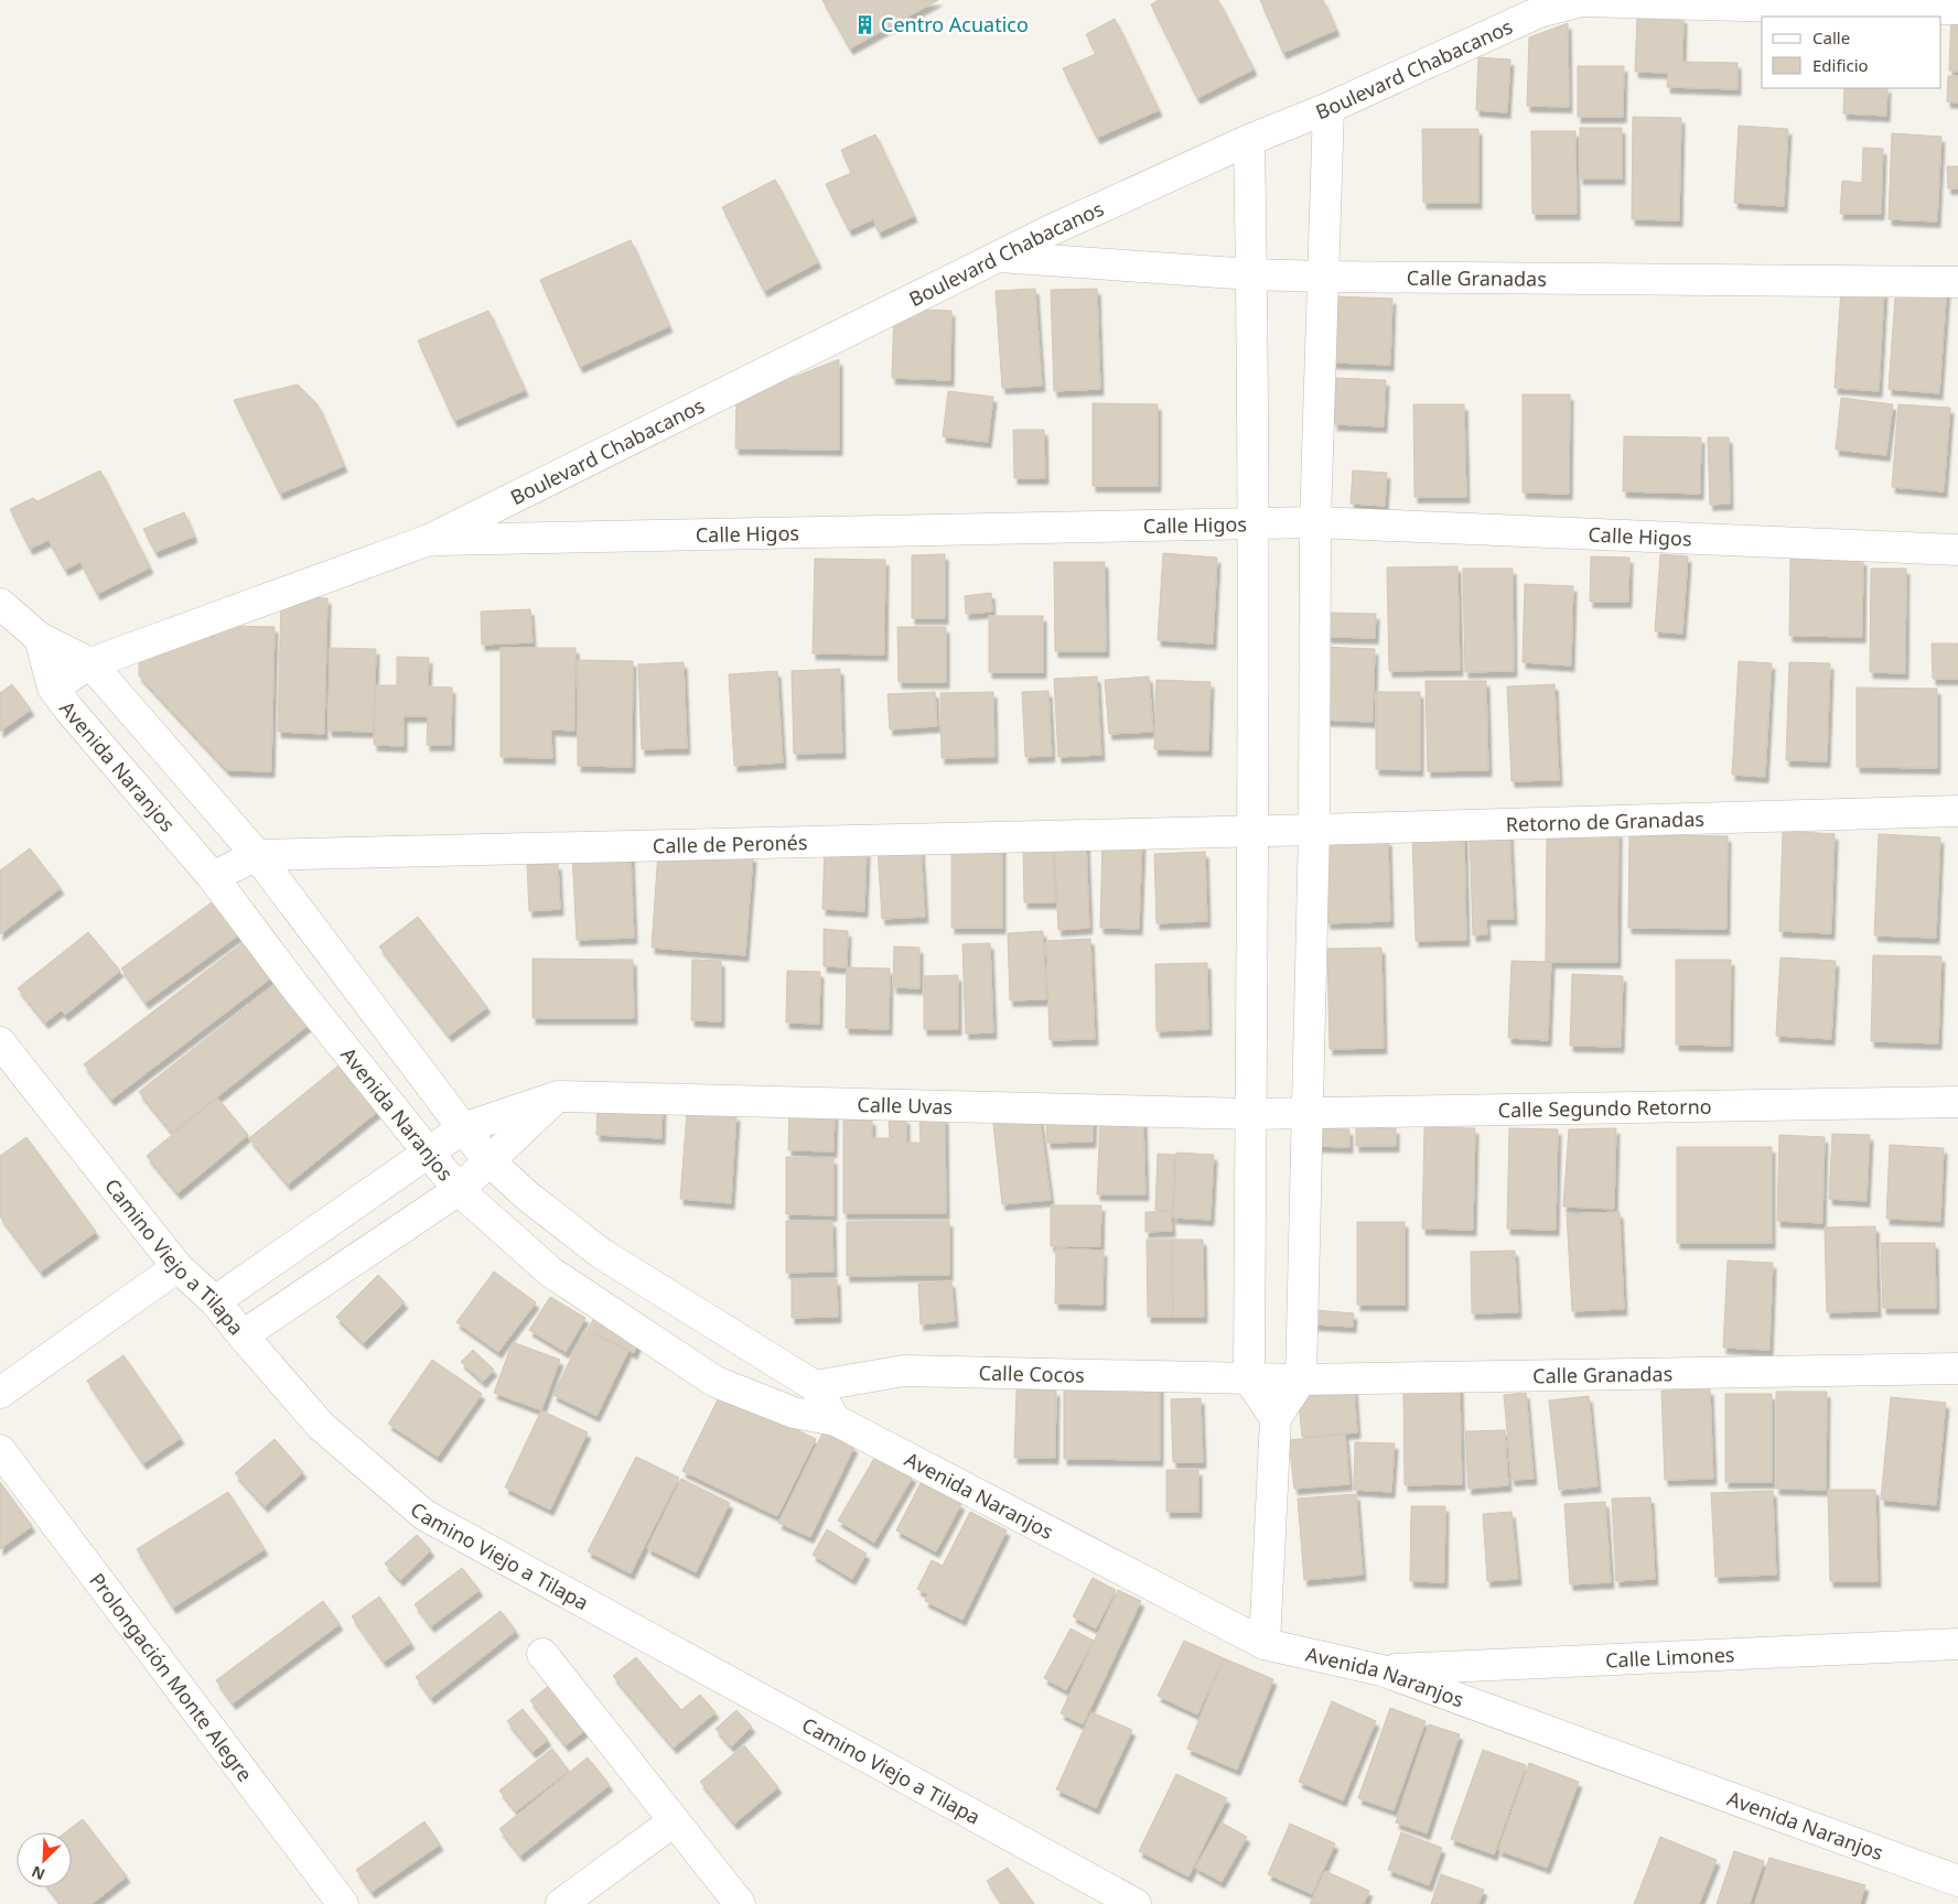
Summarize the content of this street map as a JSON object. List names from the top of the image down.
{
  "streets": {
    "street": [
      "Boulevard Chabacanos",
      "Calle Granadas",
      "Calle Higos",
      "Avenida Naranjos",
      "Retorno de Granadas",
      "Calle de Peronés",
      "Calle Uvas",
      "Calle Segundo Retorno",
      "Camino Viejo a Tilapa",
      "Calle Cocos",
      "Calle Limones",
      "Prolongación Monte Alegre"
    ]
  },
  "crossings": [
    ["Boulevard Chabacanos", "Calle Granadas"],
    ["Boulevard Chabacanos", "Calle Higos"],
    ["Boulevard Chabacanos", "Avenida Naranjos"],
    ["Calle Granadas", "Calle Cocos"],
    ["Avenida Naranjos", "Calle de Peronés"],
    ["Avenida Naranjos", "Calle Uvas"],
    ["Avenida Naranjos", "Calle Cocos"],
    ["Avenida Naranjos", "Calle Limones"],
    ["Retorno de Granadas", "Calle de Peronés"],
    ["Calle Uvas", "Calle Segundo Retorno"],
    ["Calle Uvas", "Camino Viejo a Tilapa"]
  ],
  "places": {
    "building": ["Centro Acuatico"]
  },
  "legend": ["Calle", "Edificio"],
  "north": "bottom left"
}
